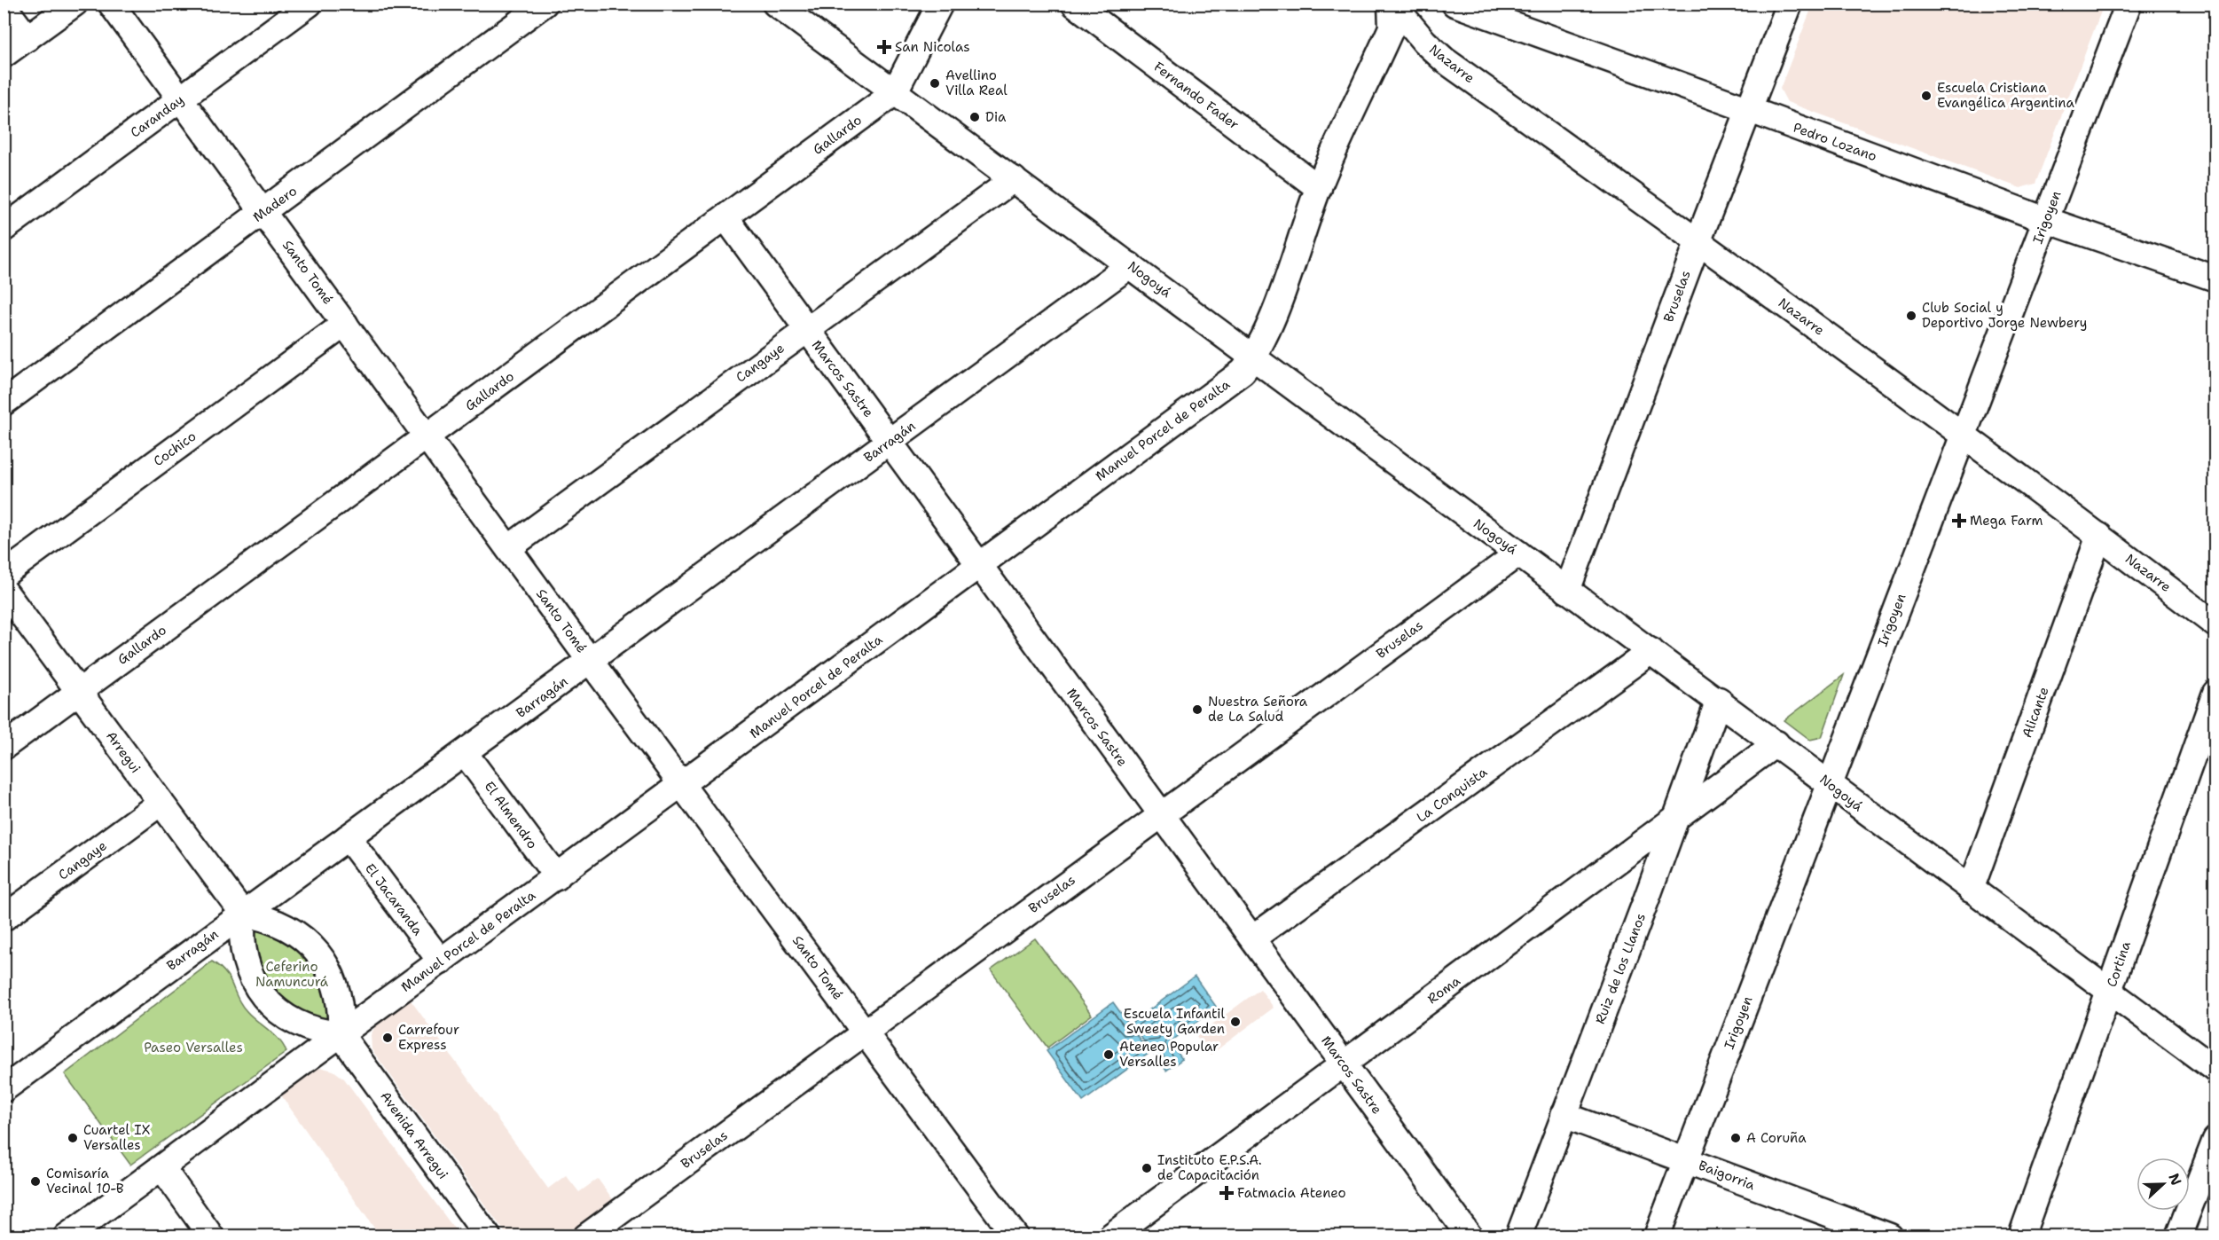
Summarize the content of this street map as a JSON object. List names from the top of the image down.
{
  "streets": {
    "street": [
      "Nazarre",
      "Fernando Fader",
      "Caranday",
      "Gallardo",
      "Pedro Lozano",
      "Madero",
      "Irigoyen",
      "Santo Tomé",
      "Nogoyá",
      "Bruselas",
      "Cangaye",
      "Marcos Sastre",
      "Manuel Porcel de Peralta",
      "Barragán",
      "Cochico",
      "Alicante",
      "Arregui",
      "La Conquista",
      "El Almendro",
      "El Jacaranda",
      "Cortina",
      "Ruiz de los Llanos",
      "Roma",
      "Avenida Arregui",
      "Baigorria"
    ]
  },
  "crossings": [
    ["Nazarre", "Irigoyen"],
    ["Nazarre", "Bruselas"],
    ["Nazarre", "Manuel Porcel de Peralta"],
    ["Nazarre", "Alicante"],
    ["Fernando Fader", "Manuel Porcel de Peralta"],
    ["Caranday", "Santo Tomé"],
    ["Gallardo", "Santo Tomé"],
    ["Gallardo", "Nogoyá"],
    ["Gallardo", "Marcos Sastre"],
    ["Gallardo", "Arregui"],
    ["Pedro Lozano", "Irigoyen"],
    ["Pedro Lozano", "Bruselas"],
    ["Madero", "Santo Tomé"],
    ["Irigoyen", "Nogoyá"],
    ["Irigoyen", "Baigorria"],
    ["Santo Tomé", "Bruselas"],
    ["Santo Tomé", "Cangaye"],
    ["Santo Tomé", "Manuel Porcel de Peralta"],
    ["Santo Tomé", "Barragán"],
    ["Santo Tomé", "Cochico"],
    ["Nogoyá", "Bruselas"],
    ["Nogoyá", "Cangaye"],
    ["Nogoyá", "Manuel Porcel de Peralta"],
    ["Nogoyá", "Barragán"],
    ["Nogoyá", "Alicante"],
    ["Nogoyá", "La Conquista"],
    ["Nogoyá", "Cortina"],
    ["Nogoyá", "Ruiz de los Llanos"],
    ["Nogoyá", "Roma"],
    ["Bruselas", "Marcos Sastre"],
    ["Cangaye", "Marcos Sastre"],
    ["Cangaye", "Arregui"],
    ["Marcos Sastre", "Manuel Porcel de Peralta"],
    ["Marcos Sastre", "Barragán"],
    ["Marcos Sastre", "La Conquista"],
    ["Marcos Sastre", "Roma"],
    ["Manuel Porcel de Peralta", "El Almendro"],
    ["Manuel Porcel de Peralta", "El Jacaranda"],
    ["Manuel Porcel de Peralta", "Avenida Arregui"],
    ["Barragán", "Arregui"],
    ["Barragán", "El Almendro"],
    ["Barragán", "El Jacaranda"],
    ["Ruiz de los Llanos", "Roma"],
    ["Ruiz de los Llanos", "Baigorria"]
  ],
  "parks": ["Ceferino Namuncurá", "Paseo Versalles"],
  "places": {
    "health": ["San Nicolas", "Mega Farm", "Fatmacia Ateneo"],
    "other": [
      "Avellino Villa Real",
      "Escuela Cristiana Evangélica Argentina",
      "Dia",
      "Club Social y Deportivo Jorge Newbery",
      "Nuestra Señora de La Salud",
      "Escuela Infantil Sweety Garden",
      "Carrefour Express",
      "Ateneo Popular Versalles",
      "Cuartel IX Versalles",
      "A Coruña",
      "Instituto E.P.S.A. de Capacitación",
      "Comisaría Vecinal 10-B"
    ]
  },
  "north": "right"
}
